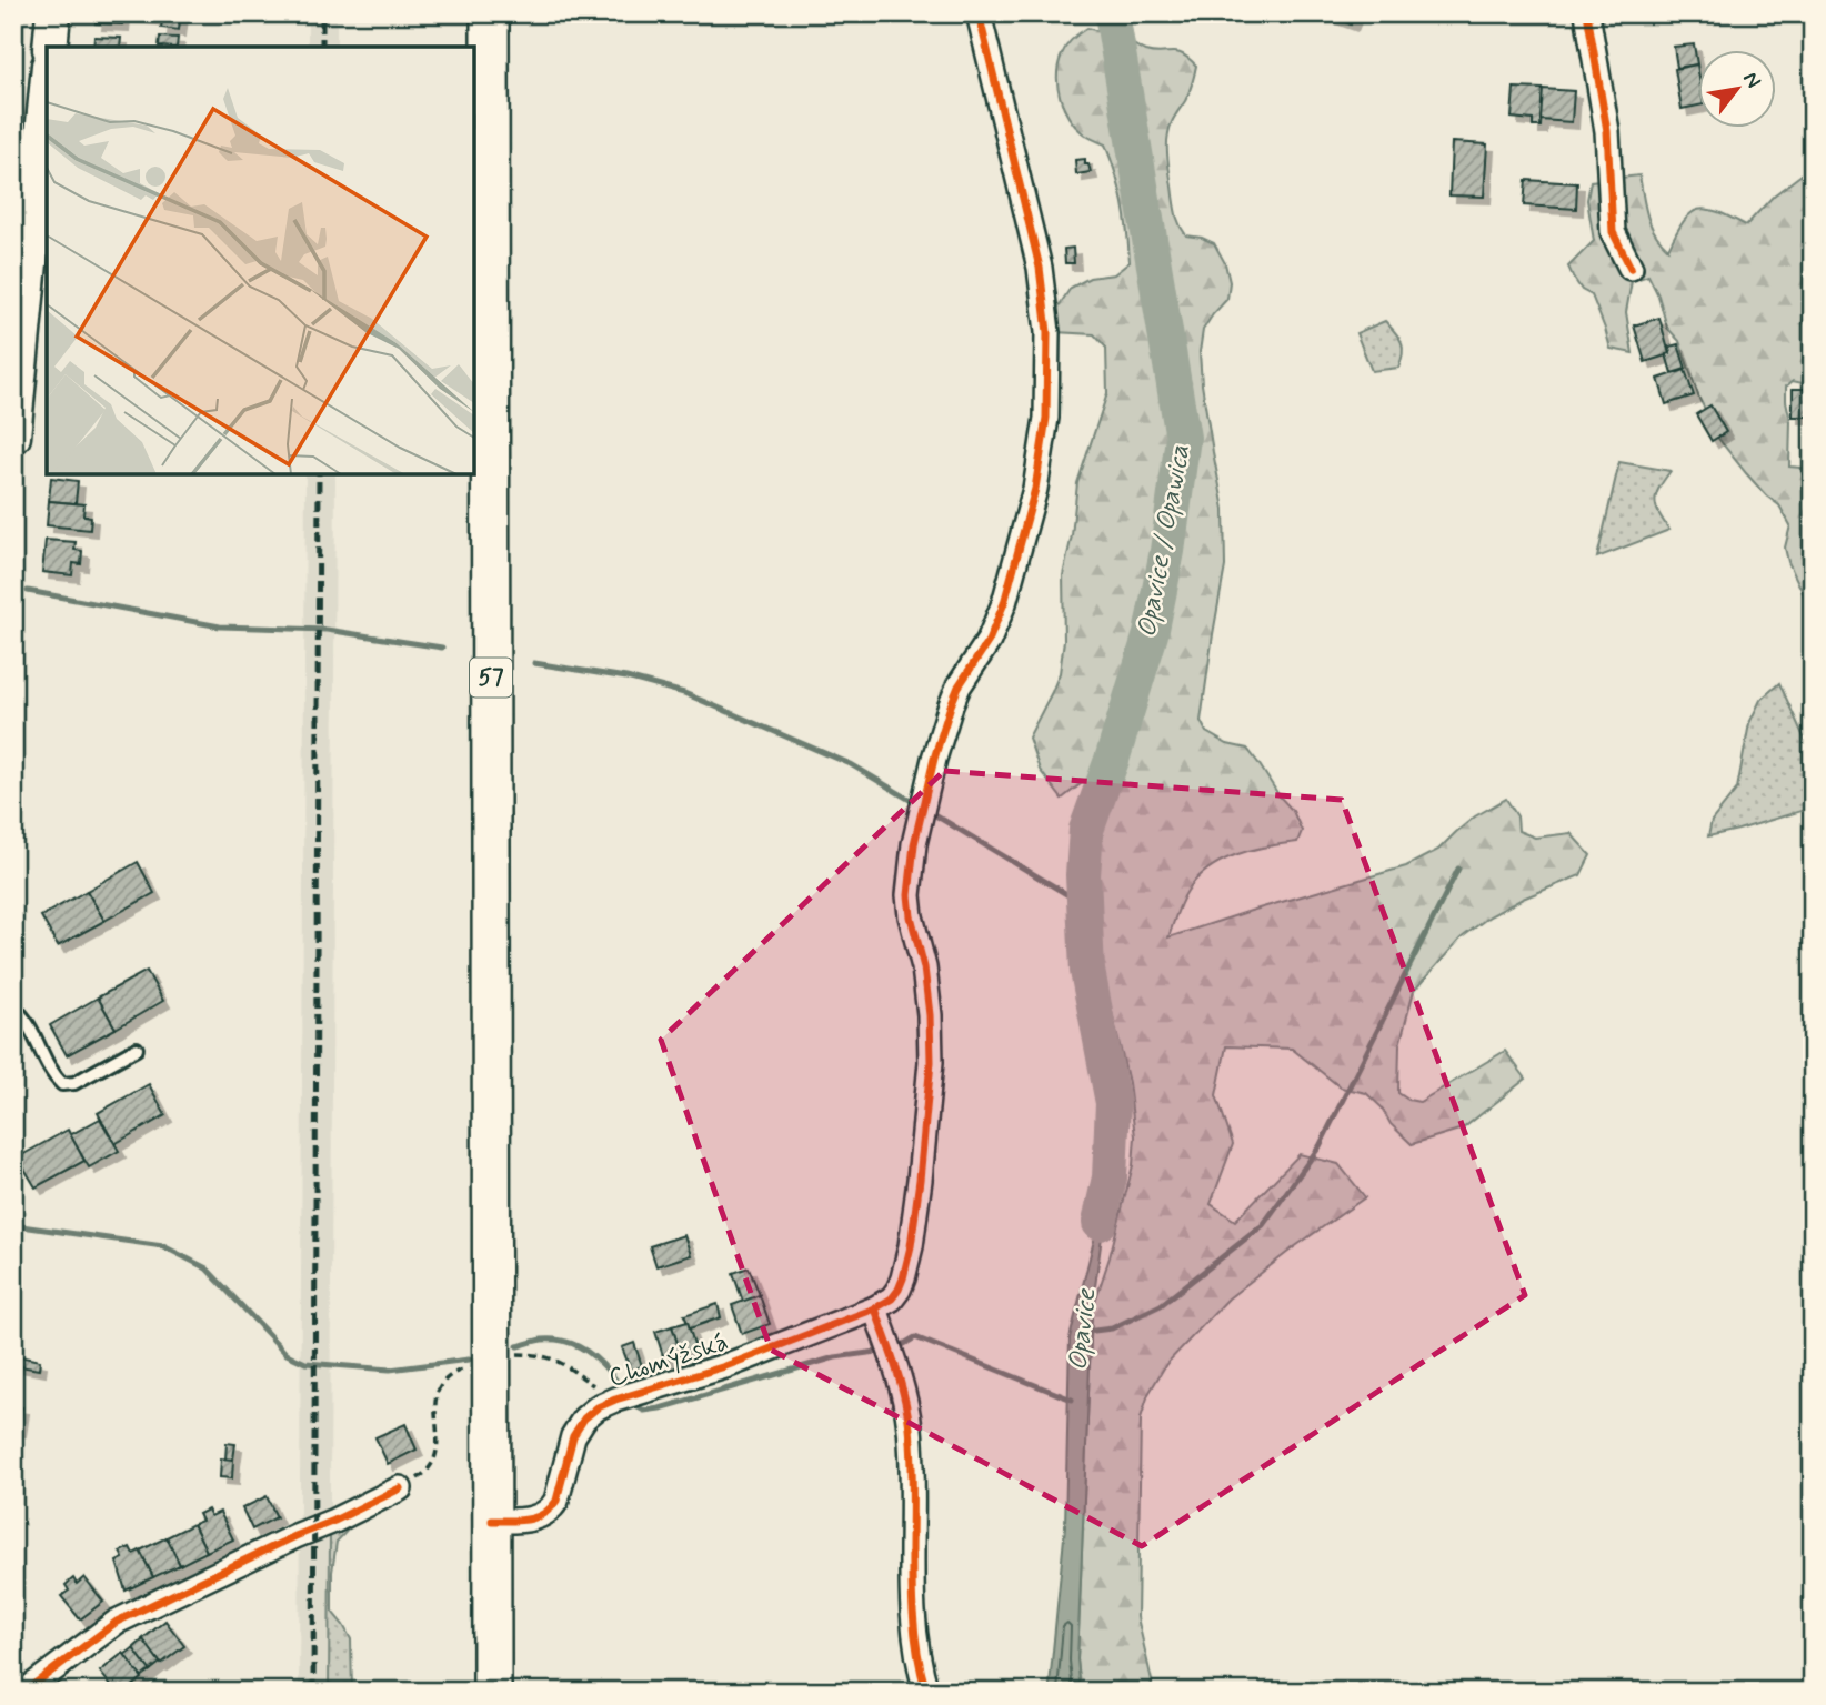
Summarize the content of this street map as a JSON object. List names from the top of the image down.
{
  "streets": {
    "main road": ["57"],
    "street": ["Chomýžská"]
  },
  "crossings": [
    ["57", "Chomýžská"]
  ],
  "water": ["Opavice / Opawica", "Opavice"],
  "north": "top right"
}
